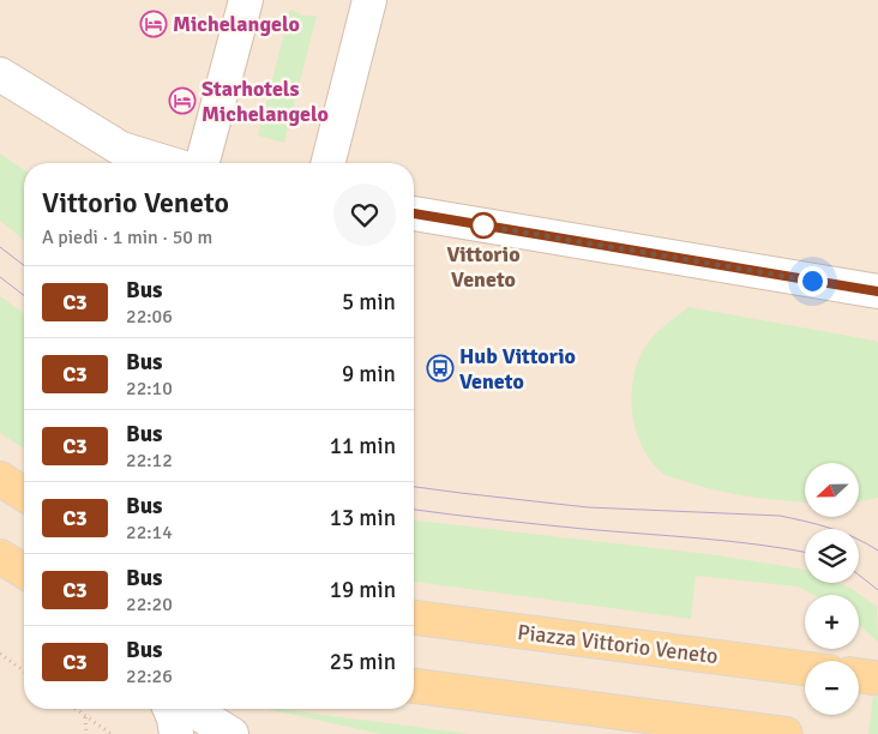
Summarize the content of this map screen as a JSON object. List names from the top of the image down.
{
  "streets": {
    "main road": ["Piazza Vittorio Veneto"]
  },
  "places": {
    "hotel": ["Michelangelo", "Starhotels Michelangelo"],
    "other": ["Vittorio Veneto"],
    "bus stop": ["Hub Vittorio Veneto"]
  },
  "lines": ["bus line C3"],
  "north": "left",
  "page": {
    "heading": ["Vittorio Veneto", "A piedi · 1 min · 50 m"],
    "list": [
      {
        "mark": "C3",
        "name": "Bus",
        "note": "22:06",
        "value": "5 min"
      },
      {
        "mark": "C3",
        "name": "Bus",
        "note": "22:10",
        "value": "9 min"
      },
      {
        "mark": "C3",
        "name": "Bus",
        "note": "22:12",
        "value": "11 min"
      },
      {
        "mark": "C3",
        "name": "Bus",
        "note": "22:14",
        "value": "13 min"
      },
      {
        "mark": "C3",
        "name": "Bus",
        "note": "22:20",
        "value": "19 min"
      },
      {
        "mark": "C3",
        "name": "Bus",
        "note": "22:26",
        "value": "25 min"
      }
    ],
    "map_buttons": ["+", "−"]
  }
}
